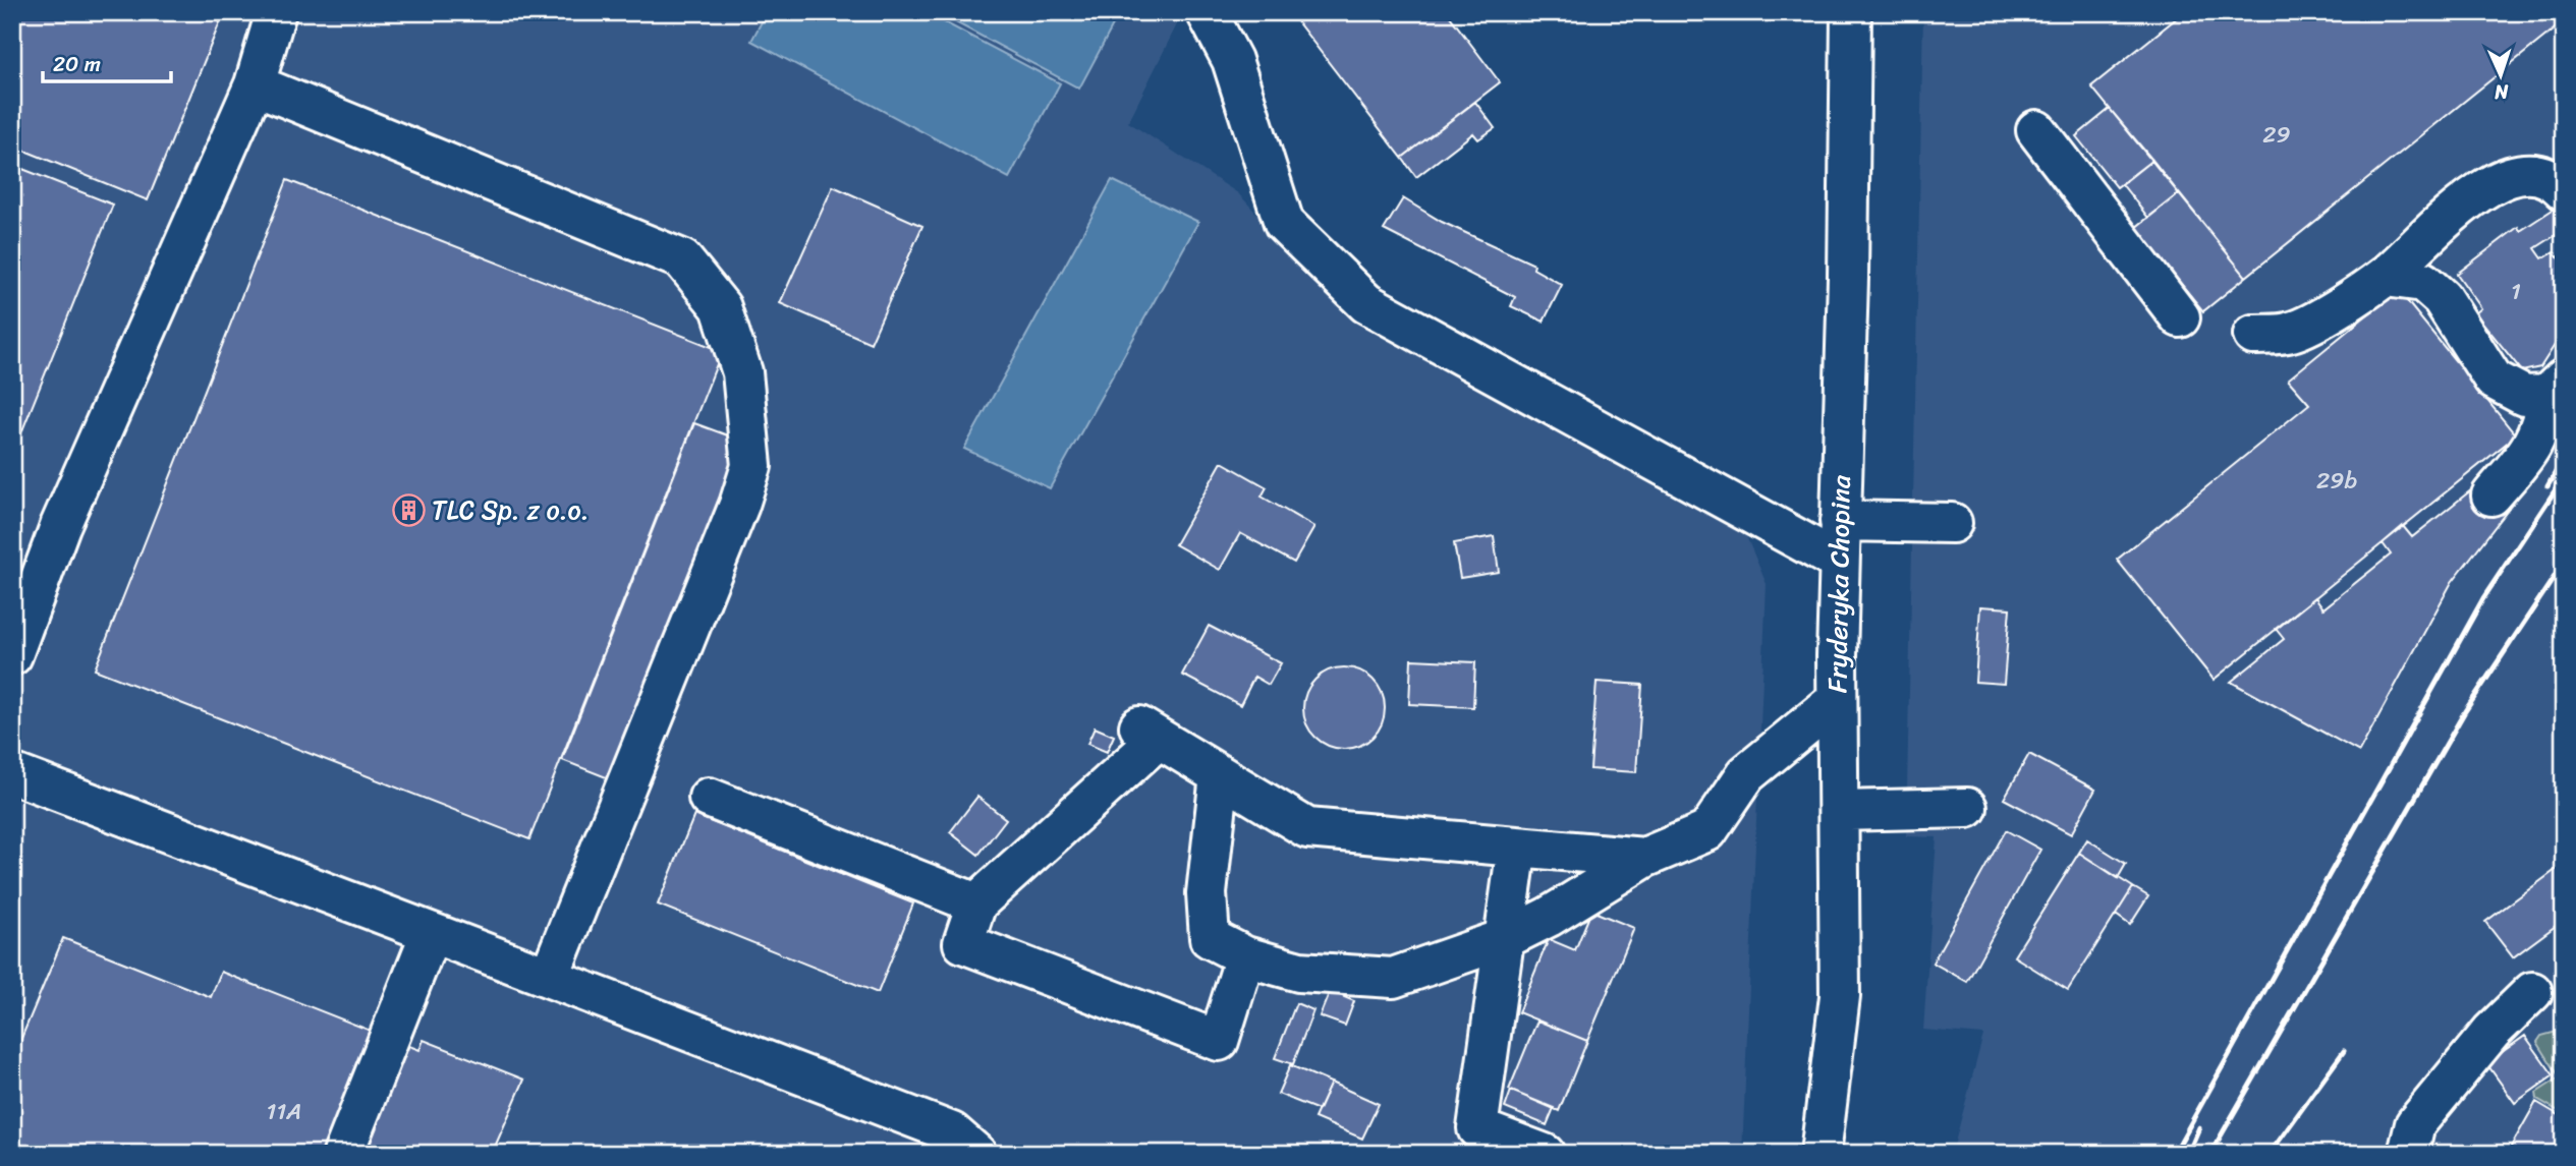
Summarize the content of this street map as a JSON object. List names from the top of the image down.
{
  "streets": {
    "street": ["Fryderyka Chopina"]
  },
  "places": {
    "building": ["TLC Sp. z o.o."]
  },
  "house_numbers": [
    "29",
    "1",
    "29b",
    "11A"
  ],
  "scale_bar": "20 m",
  "north": "bottom"
}
